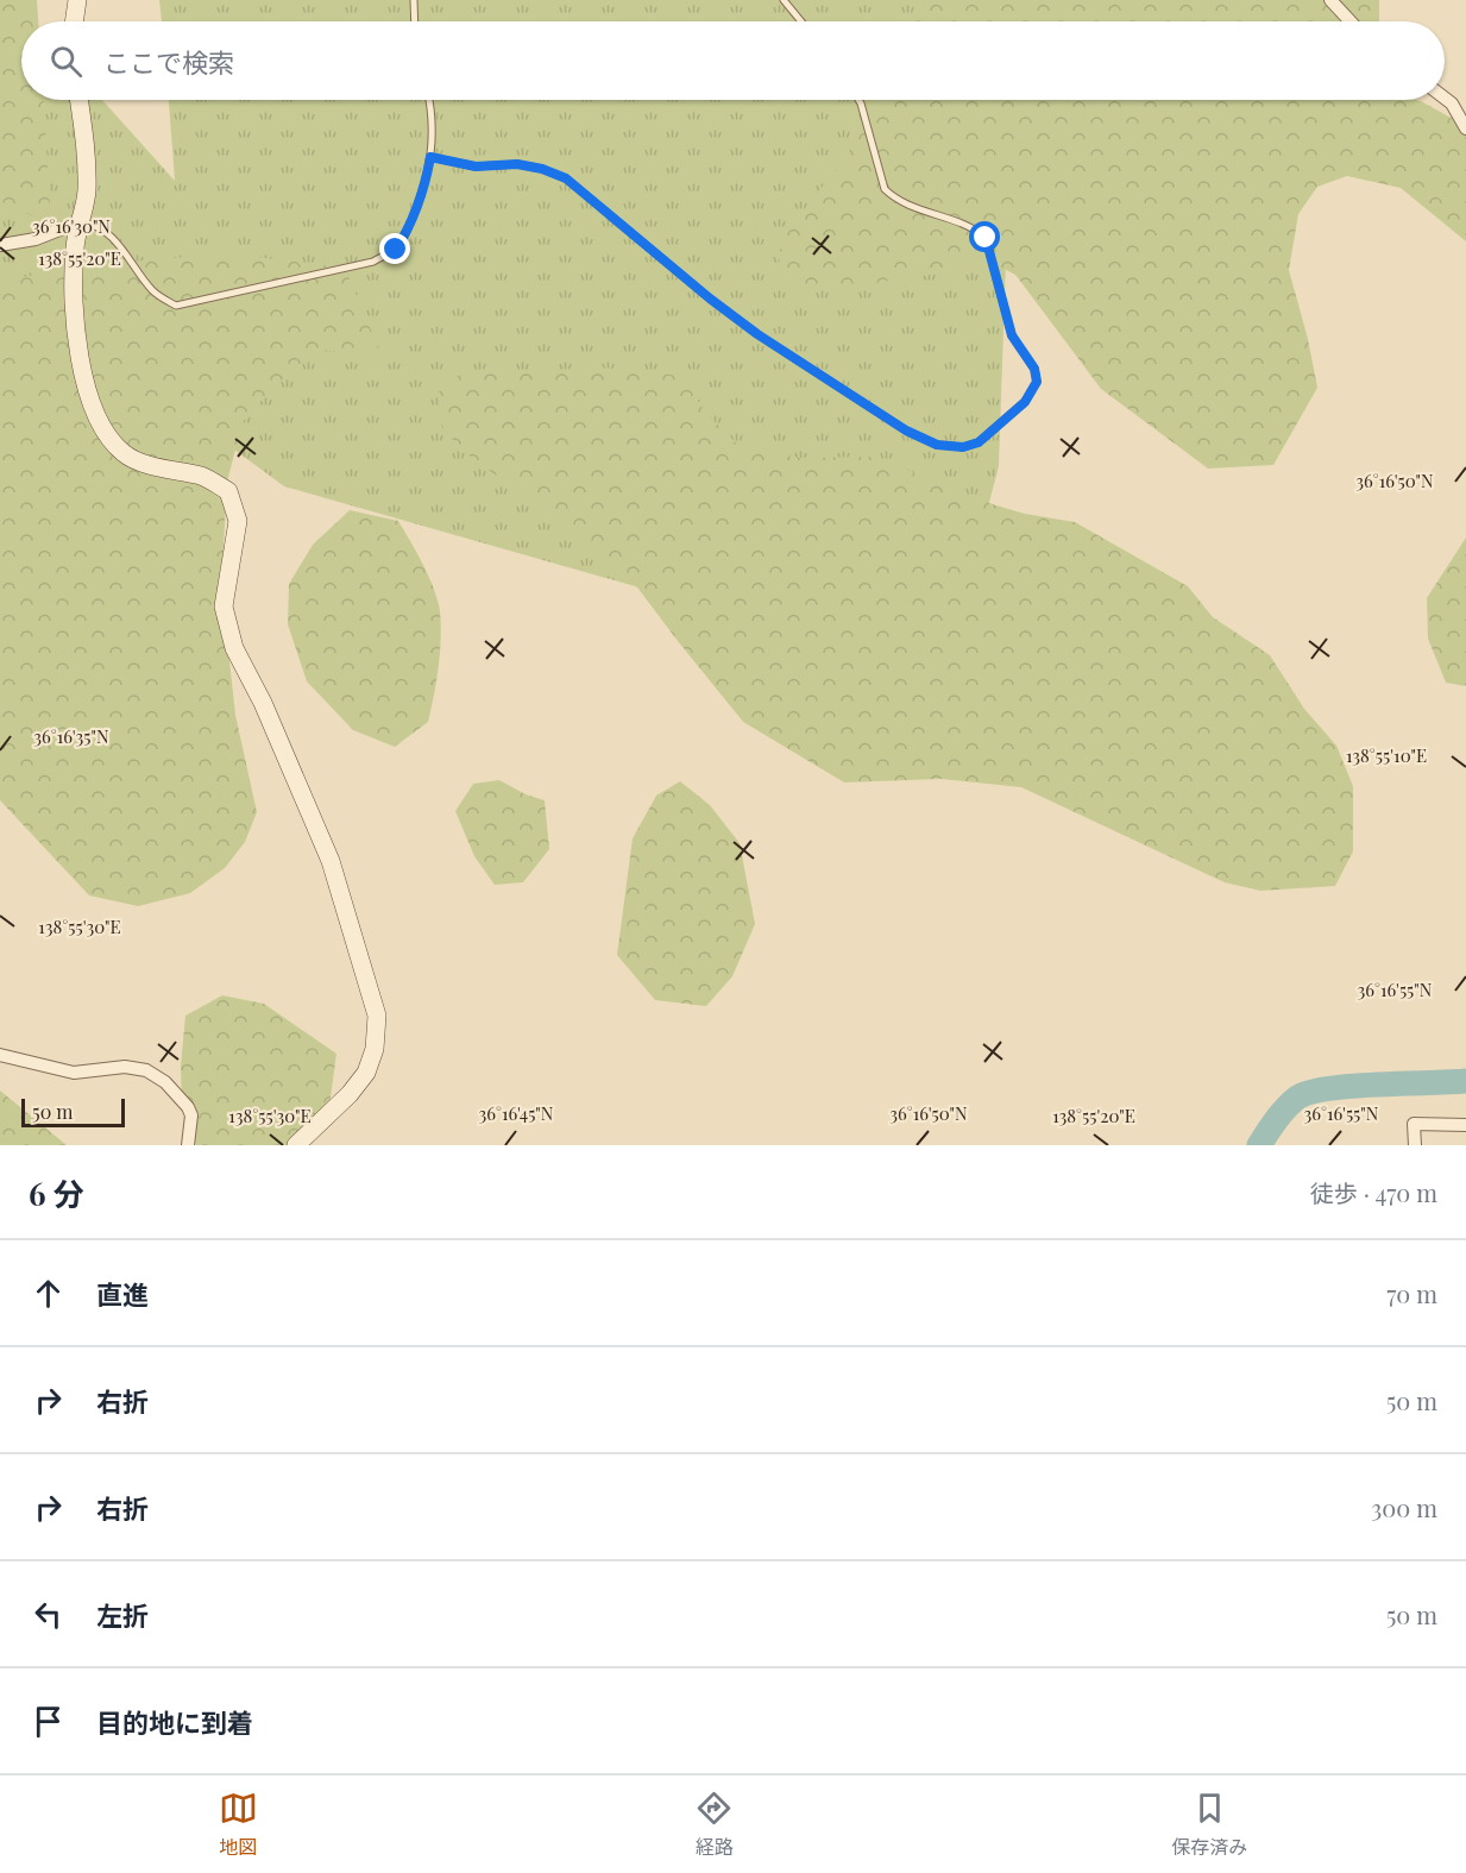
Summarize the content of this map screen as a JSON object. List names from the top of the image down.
{
  "scale_bar": "50 m",
  "page": {
    "search": "ここで検索",
    "scale": "50 m",
    "heading": ["6 分", "徒歩 · 470 m"],
    "list": [
      ["直進", "70 m"],
      ["右折", "50 m"],
      ["右折", "300 m"],
      ["左折", "50 m"],
      "目的地に到着"
    ],
    "nav": ["地図", "経路", "保存済み"]
  },
  "coordinates": [
    "36°16'30\"N",
    "138°55'20\"E",
    "36°16'50\"N",
    "36°16'35\"N",
    "138°55'10\"E",
    "138°55'30\"E",
    "36°16'55\"N",
    "36°16'45\"N"
  ]
}
